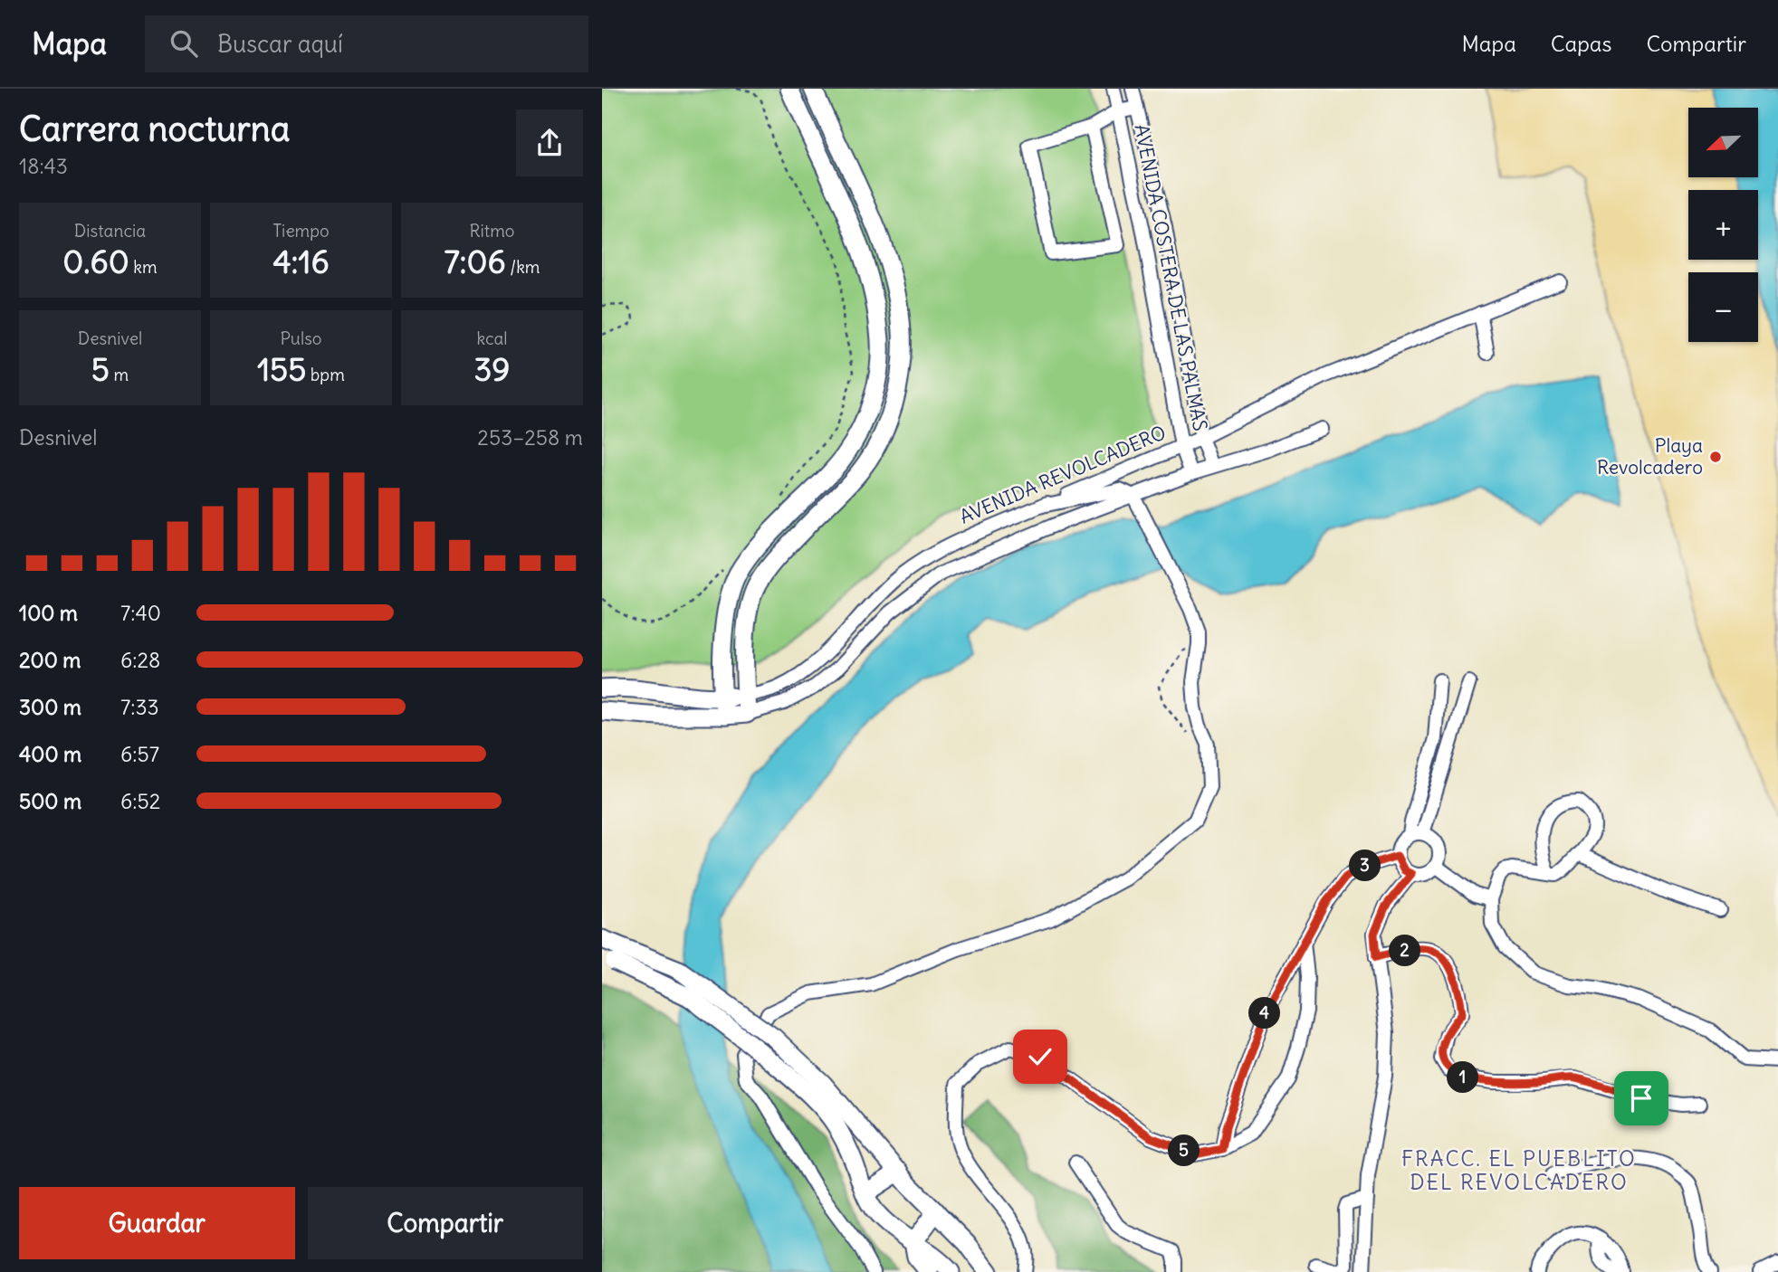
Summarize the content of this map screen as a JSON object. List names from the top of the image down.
{
  "streets": {
    "main road": ["AVENIDA REVOLCADERO"],
    "street": ["AVENIDA COSTERA DE LAS PALMAS"]
  },
  "crossings": [
    ["AVENIDA COSTERA DE LAS PALMAS", "AVENIDA REVOLCADERO"]
  ],
  "districts": ["FRACC. EL PUEBLITO DEL REVOLCADERO"],
  "places": ["Playa Revolcadero"],
  "north": "bottom left",
  "page": {
    "header": "Mapa",
    "search": "Buscar aquí",
    "nav": ["Mapa", "Capas", "Compartir"],
    "heading": ["Carrera nocturna", "18:43"],
    "map_buttons": ["+", "−"],
    "stats": [
      ["Distancia", "0.60 km"],
      ["Tiempo", "4:16"],
      ["Ritmo", "7:06 /km"],
      ["Desnivel", "5 m"],
      ["Pulso", "155 bpm"],
      ["kcal", "39"]
    ],
    "chart": ["Desnivel", "253–258 m"],
    "list": [
      {
        "name": "100 m",
        "note": "7:40"
      },
      {
        "name": "200 m",
        "note": "6:28"
      },
      {
        "name": "300 m",
        "note": "7:33"
      },
      {
        "name": "400 m",
        "note": "6:57"
      },
      {
        "name": "500 m",
        "note": "6:52"
      }
    ],
    "pins": [
      "3",
      "2",
      "4",
      "1",
      "5"
    ],
    "buttons": ["Guardar", "Compartir"]
  }
}
